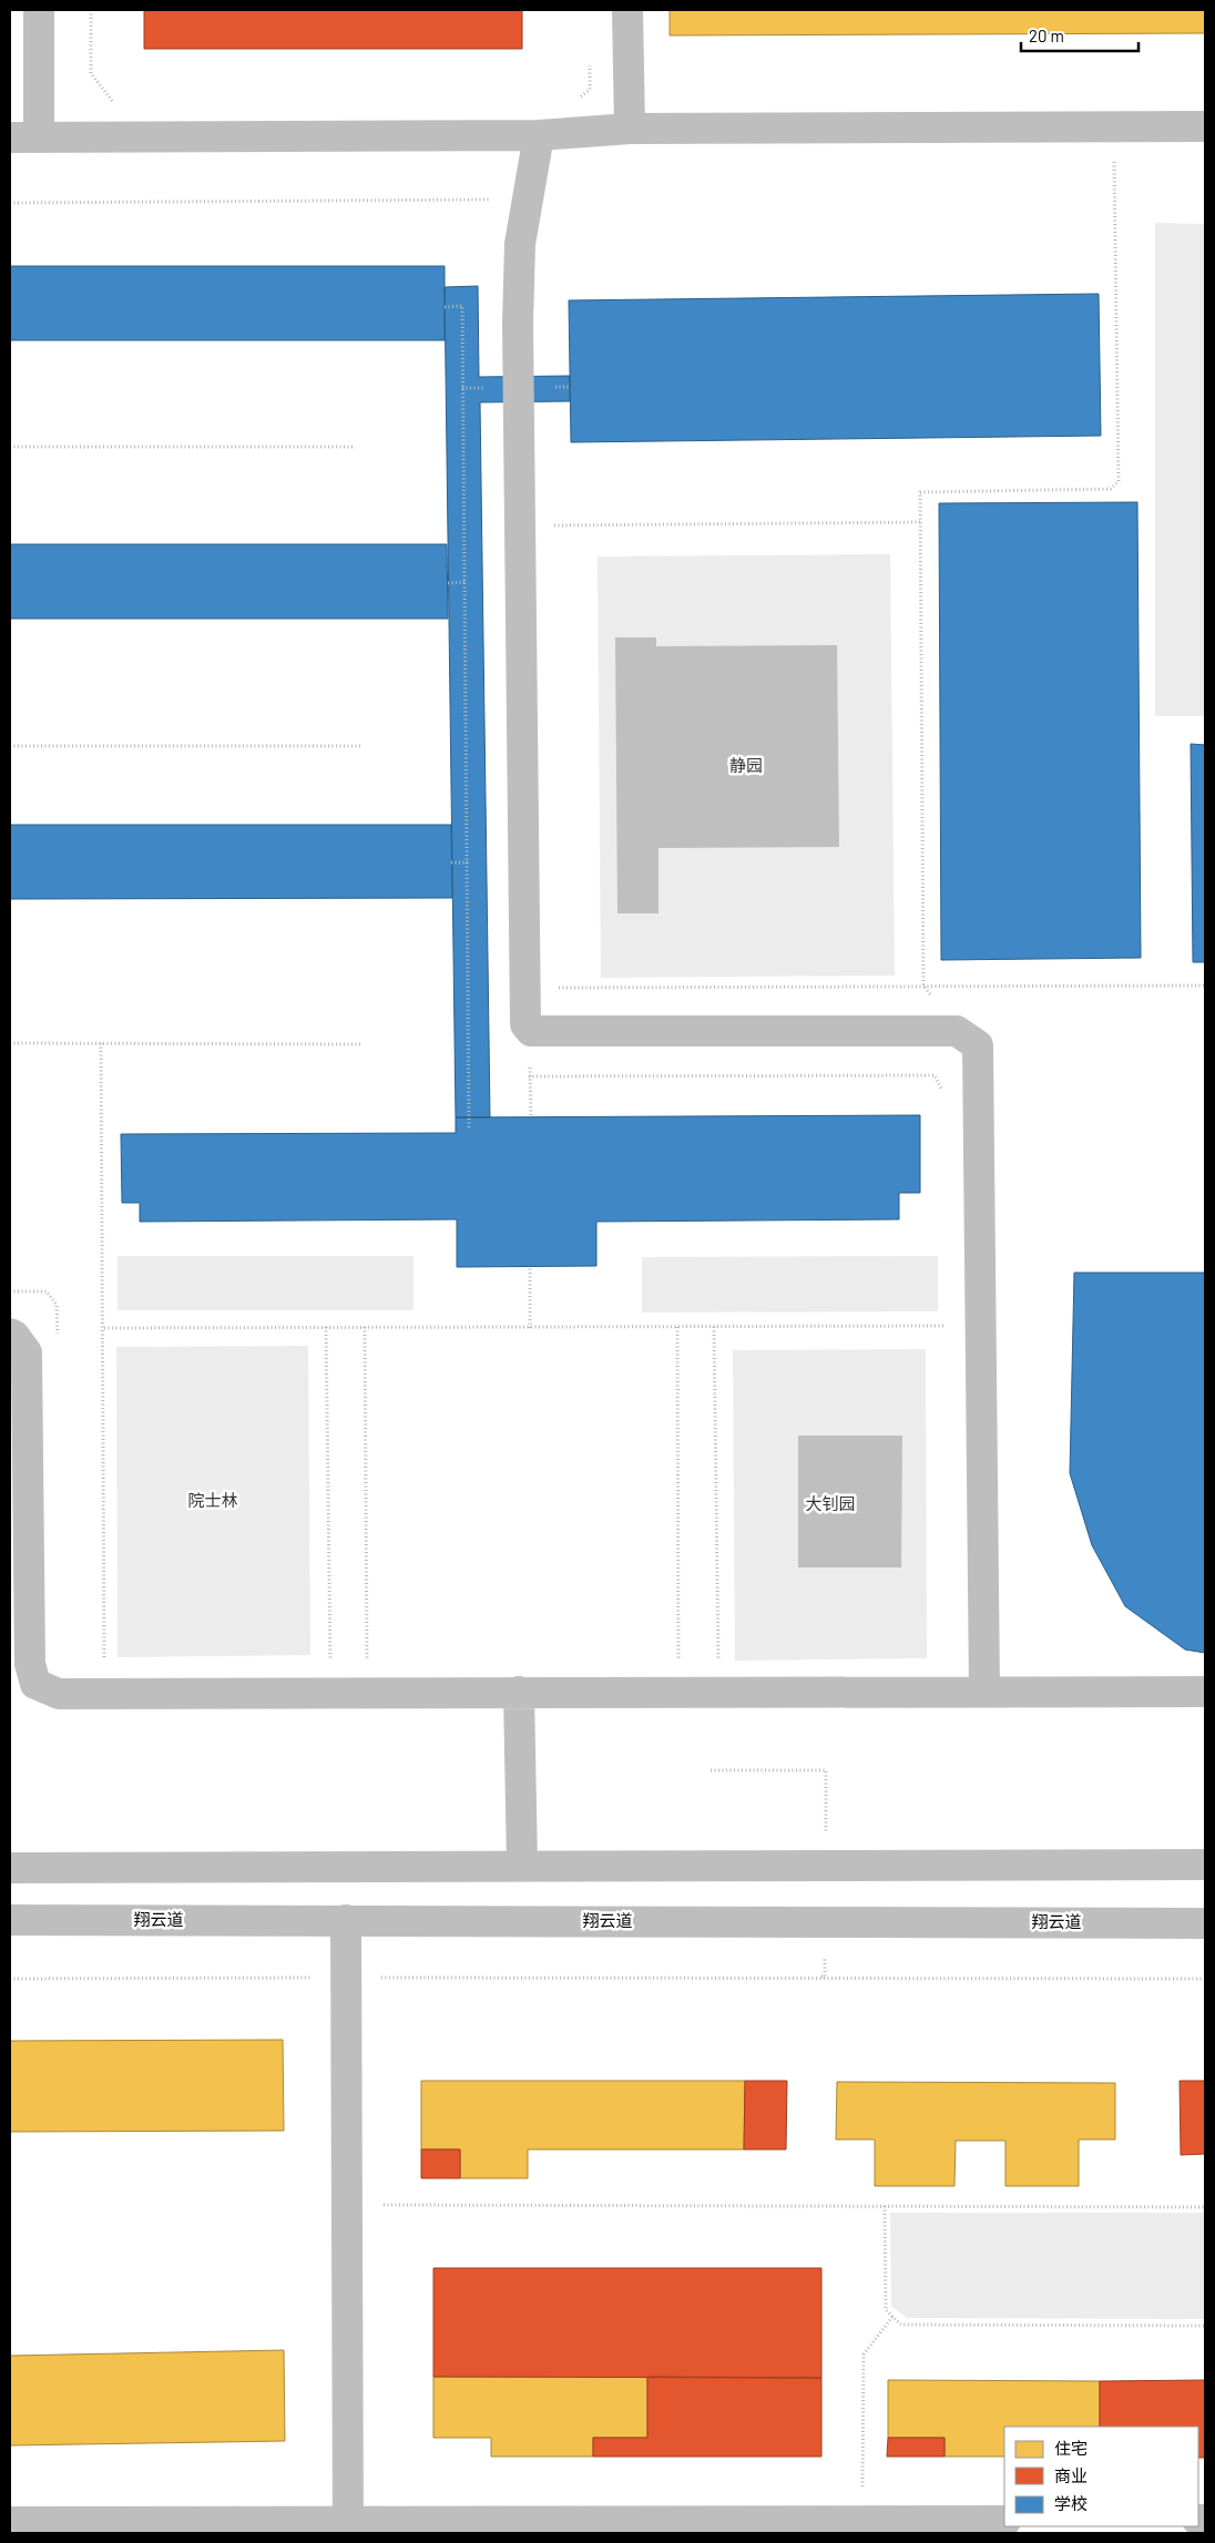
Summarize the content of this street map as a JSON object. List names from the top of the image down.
{
  "streets": {
    "main road": ["翔云道"]
  },
  "parks": ["静园", "院士林", "大钊园"],
  "legend": ["住宅", "商业", "学校"],
  "scale_bar": "20 m"
}
